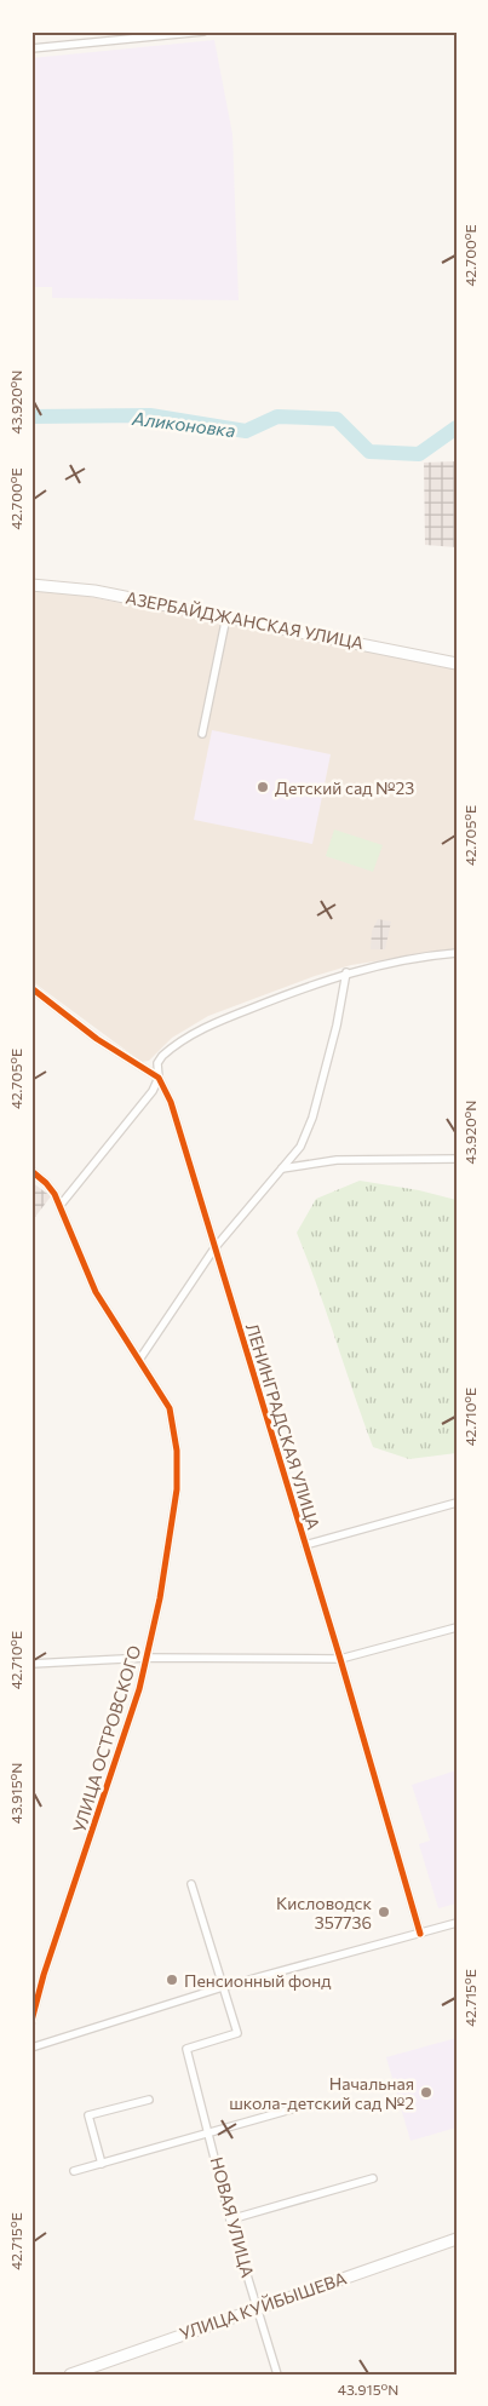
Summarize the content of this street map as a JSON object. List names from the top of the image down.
{
  "streets": {
    "main road": ["АЗЕРБАЙДЖАНСКАЯ УЛИЦА", "УЛИЦА КУЙБЫШЕВА"],
    "street": ["ЛЕНИНГРАДСКАЯ УЛИЦА", "УЛИЦА ОСТРОВСКОГО", "НОВАЯ УЛИЦА"]
  },
  "crossings": [
    ["НОВАЯ УЛИЦА", "УЛИЦА КУЙБЫШЕВА"]
  ],
  "water": ["Аликоновка"],
  "places": [
    "Детский сад №23",
    "Кисловодск 357736",
    "Пенсионный фонд",
    "Начальная школа-детский сад №2"
  ],
  "coordinates": [
    "42.700°E",
    "43.920°N",
    "42.705°E",
    "42.710°E",
    "43.915°N",
    "42.715°E"
  ]
}
